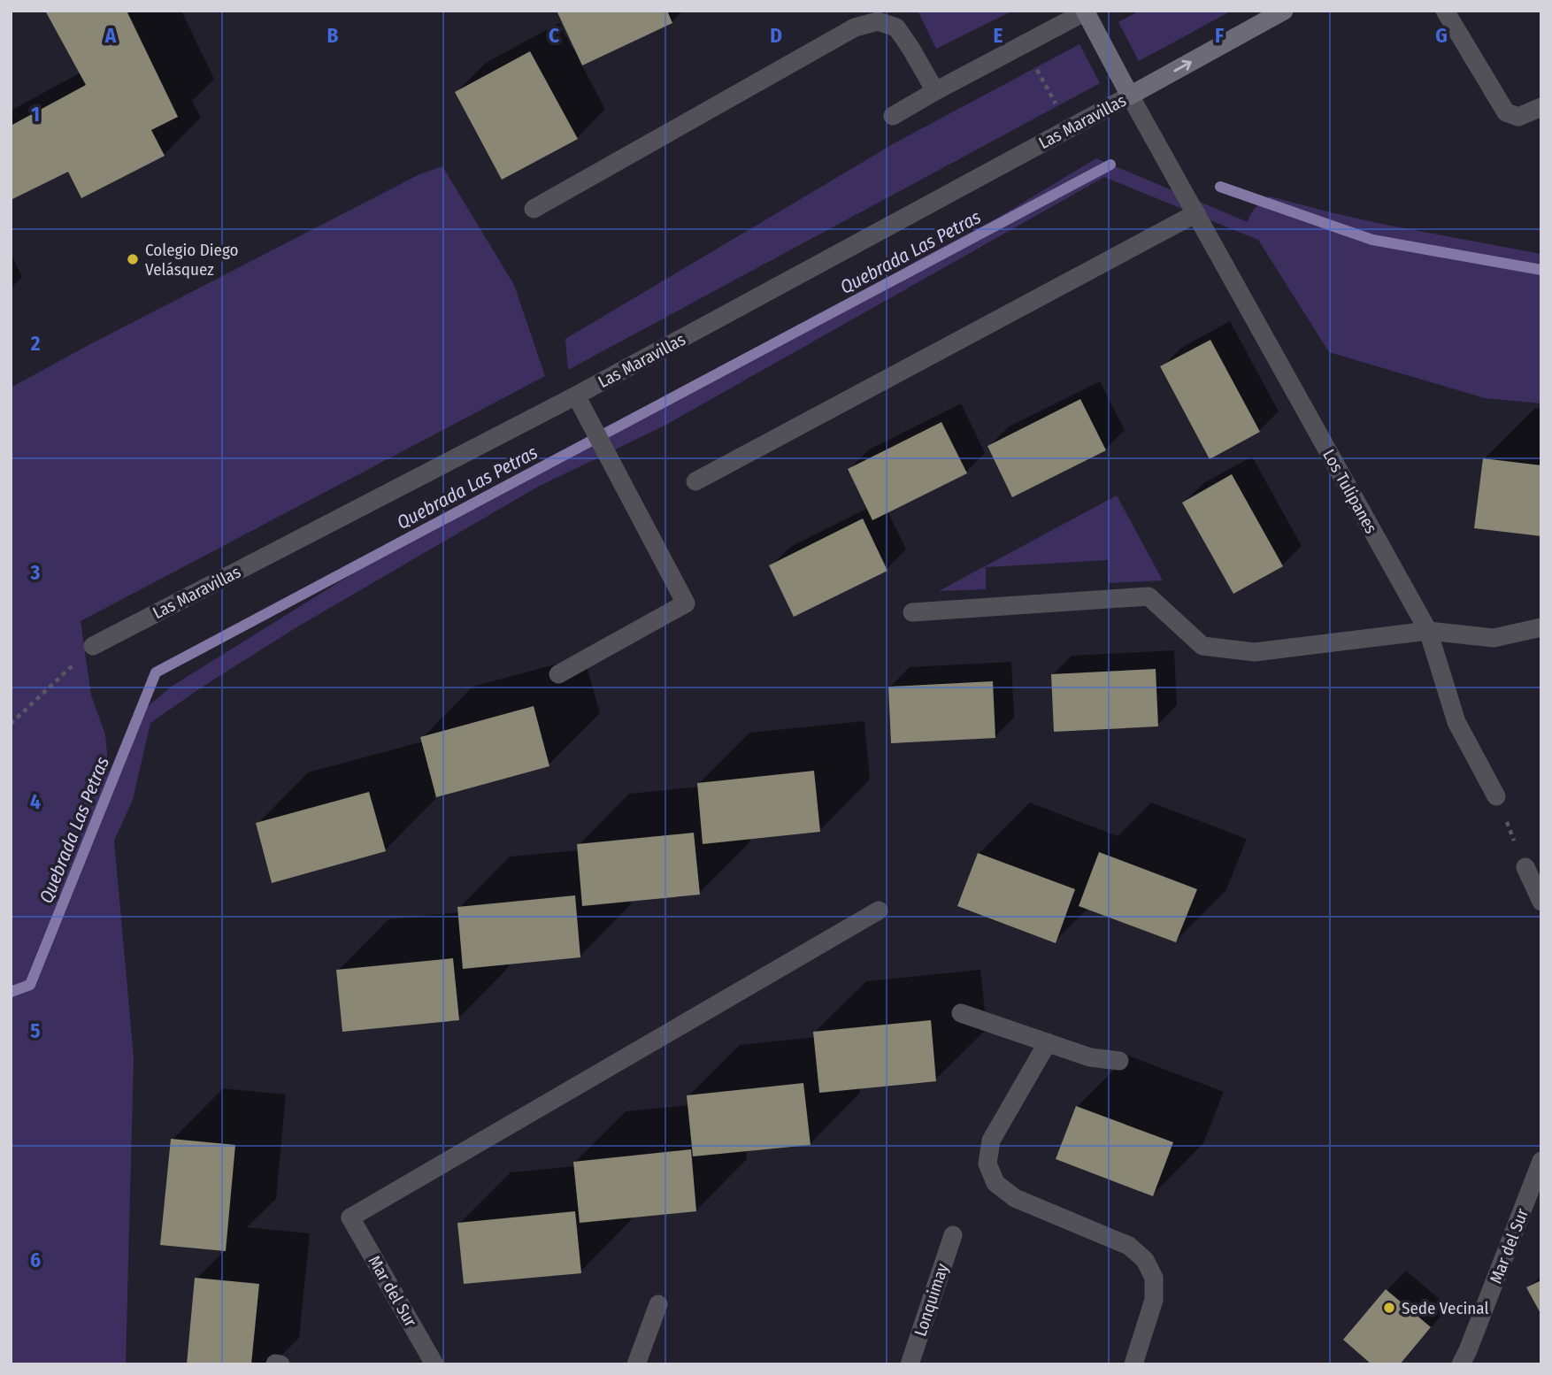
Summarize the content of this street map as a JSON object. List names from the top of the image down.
{
  "streets": {
    "street": [
      "Las Maravillas",
      "Los Tulipanes",
      "Mar del Sur",
      "Lonquimay"
    ]
  },
  "crossings": [
    ["Las Maravillas", "Los Tulipanes"]
  ],
  "water": ["Quebrada Las Petras"],
  "places": ["Colegio Diego Velásquez", "Sede Vecinal"],
  "grid": {
    "columns": [
      "A",
      "B",
      "C",
      "D",
      "E",
      "F",
      "G"
    ],
    "rows": [
      "1",
      "2",
      "3",
      "4",
      "5",
      "6"
    ]
  }
}
